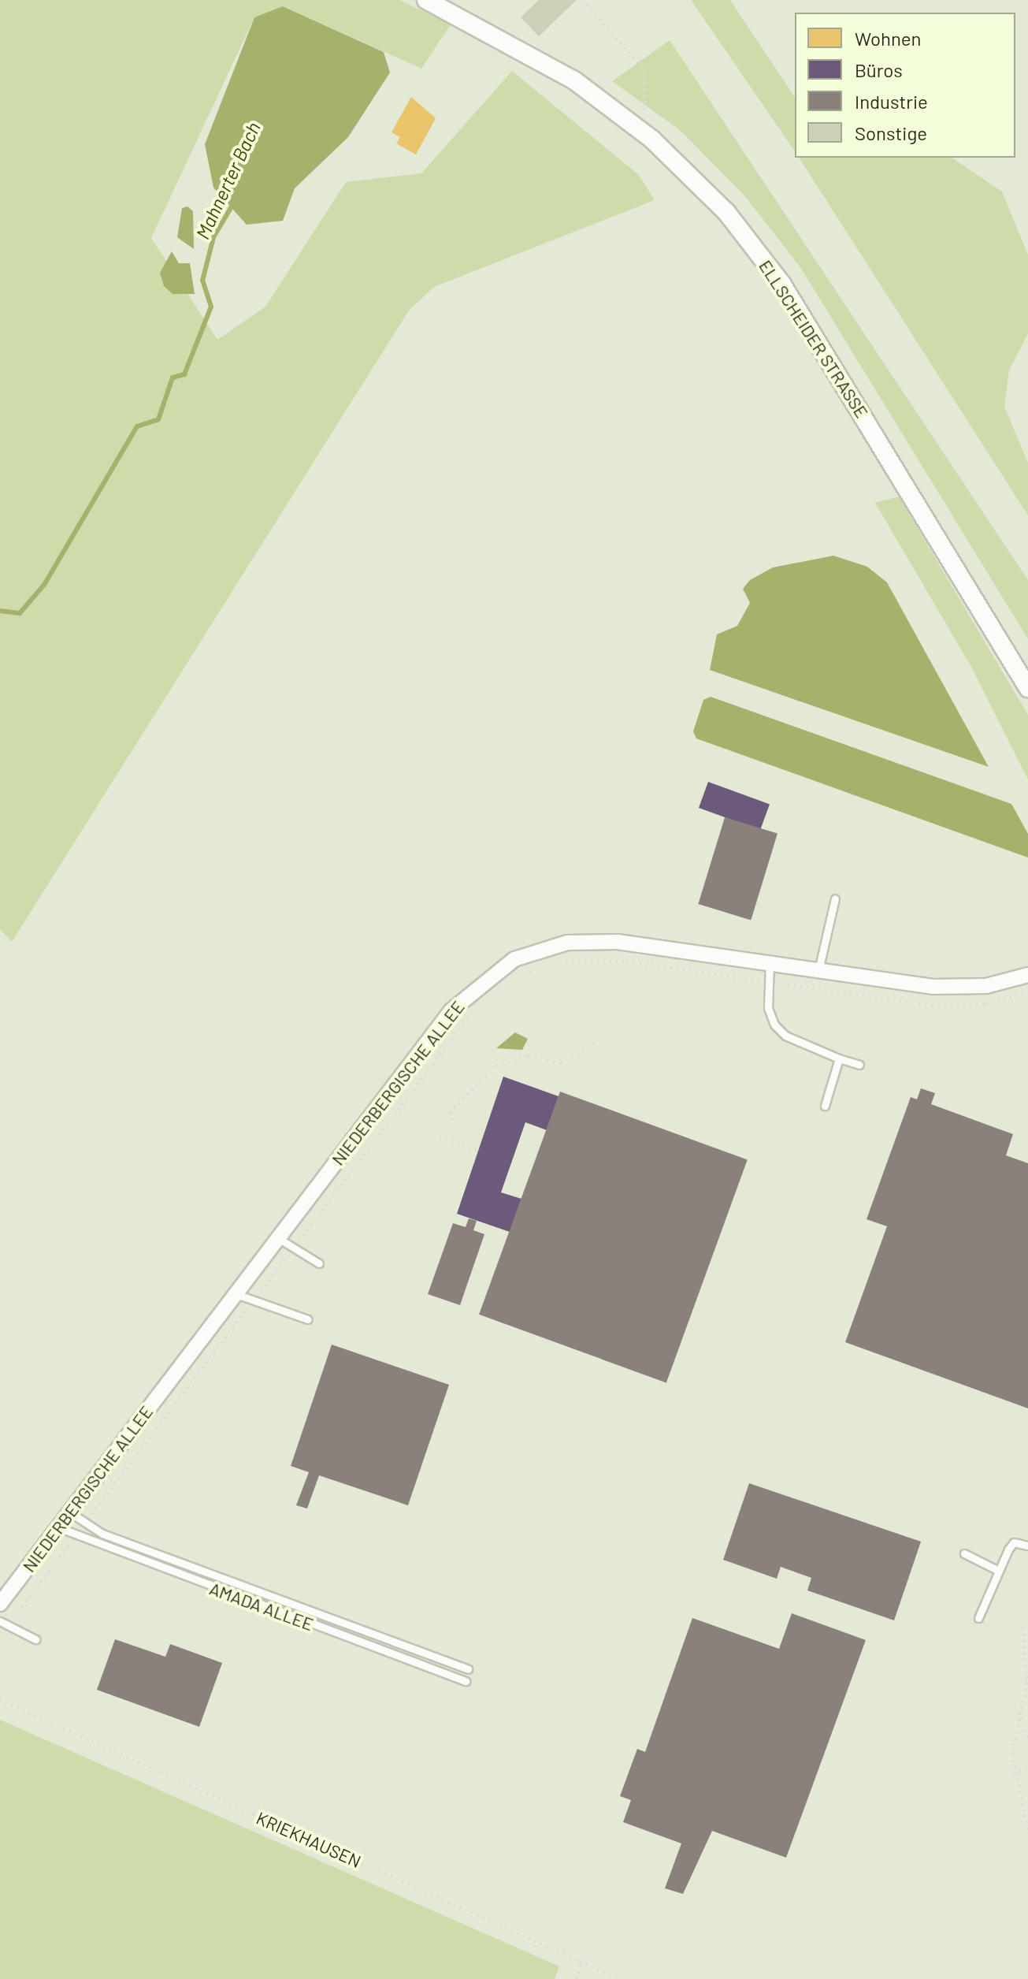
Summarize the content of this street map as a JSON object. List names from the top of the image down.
{
  "streets": {
    "street": ["ELLSCHEIDER STRASSE", "NIEDERBERGISCHE ALLEE"],
    "lane": ["AMADA ALLEE"],
    "path": ["KRIEKHAUSEN"]
  },
  "crossings": [
    ["NIEDERBERGISCHE ALLEE", "AMADA ALLEE"]
  ],
  "water": ["Mahnerter Bach"],
  "legend": [
    "Wohnen",
    "Büros",
    "Industrie",
    "Sonstige"
  ]
}
